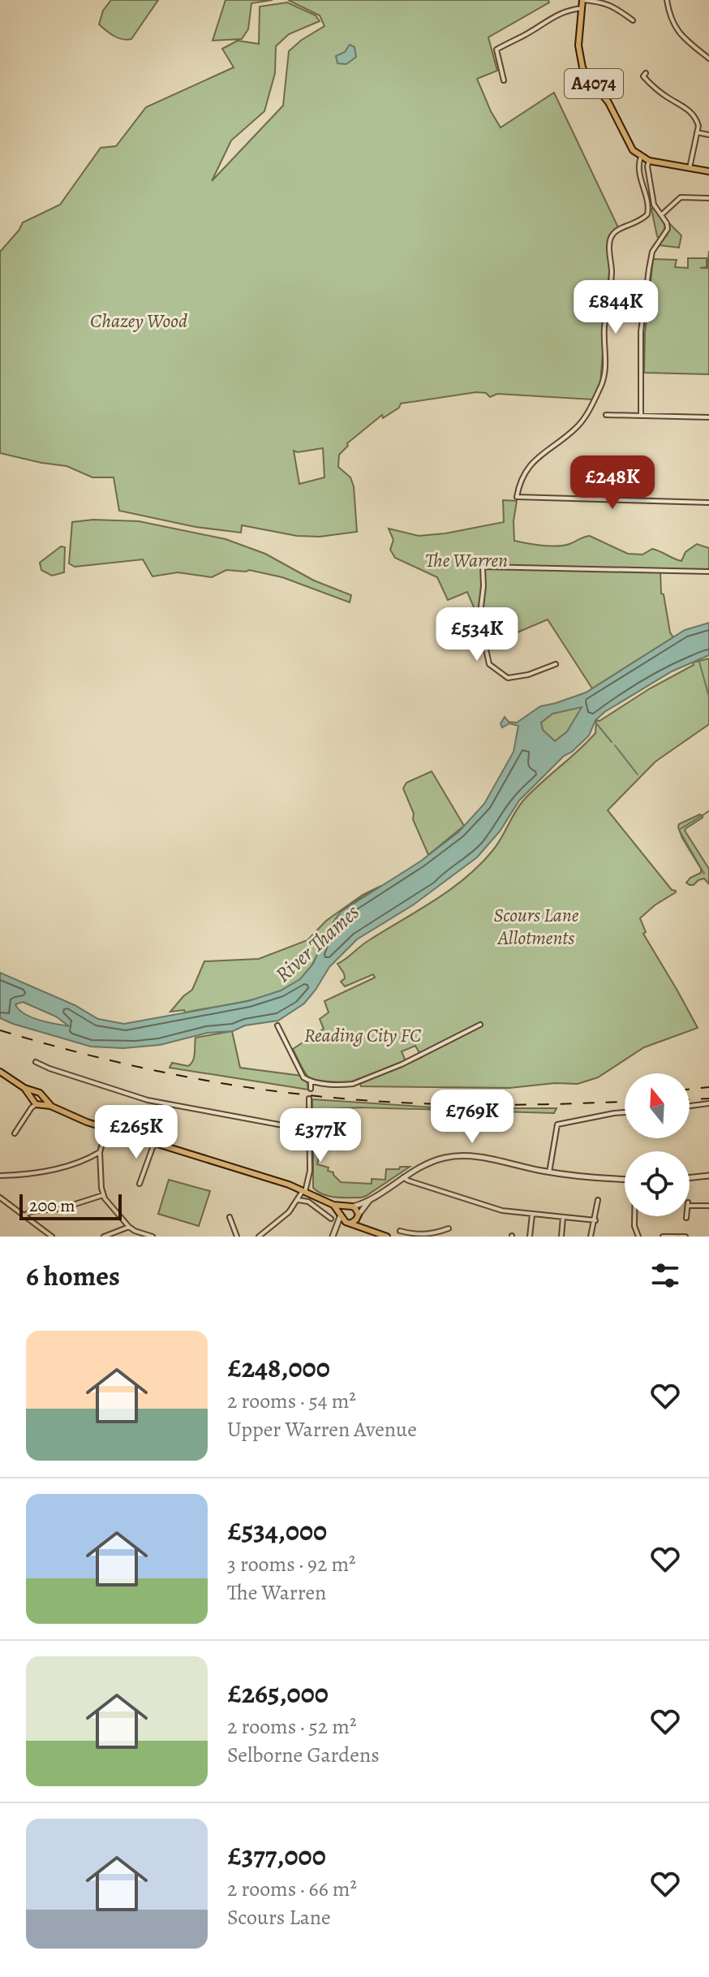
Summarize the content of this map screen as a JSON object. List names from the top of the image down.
{
  "streets": {
    "main road": ["A4074"]
  },
  "water": ["River Thames"],
  "parks": [
    "Chazey Wood",
    "The Warren",
    "Scours Lane Allotments",
    "Reading City FC"
  ],
  "scale_bar": "200 m",
  "north": "top",
  "page": {
    "price": [
      "£844K",
      "£248K",
      "£534K",
      "£769K",
      "£265K",
      "£377K"
    ],
    "scale": "200 m",
    "heading": "6 homes",
    "list": [
      {
        "name": "£248,000",
        "note": "2 rooms · 54 m² · Upper Warren Avenue"
      },
      {
        "name": "£534,000",
        "note": "3 rooms · 92 m² · The Warren"
      },
      {
        "name": "£265,000",
        "note": "2 rooms · 52 m² · Selborne Gardens"
      },
      {
        "name": "£377,000",
        "note": "2 rooms · 66 m² · Scours Lane"
      }
    ]
  }
}
